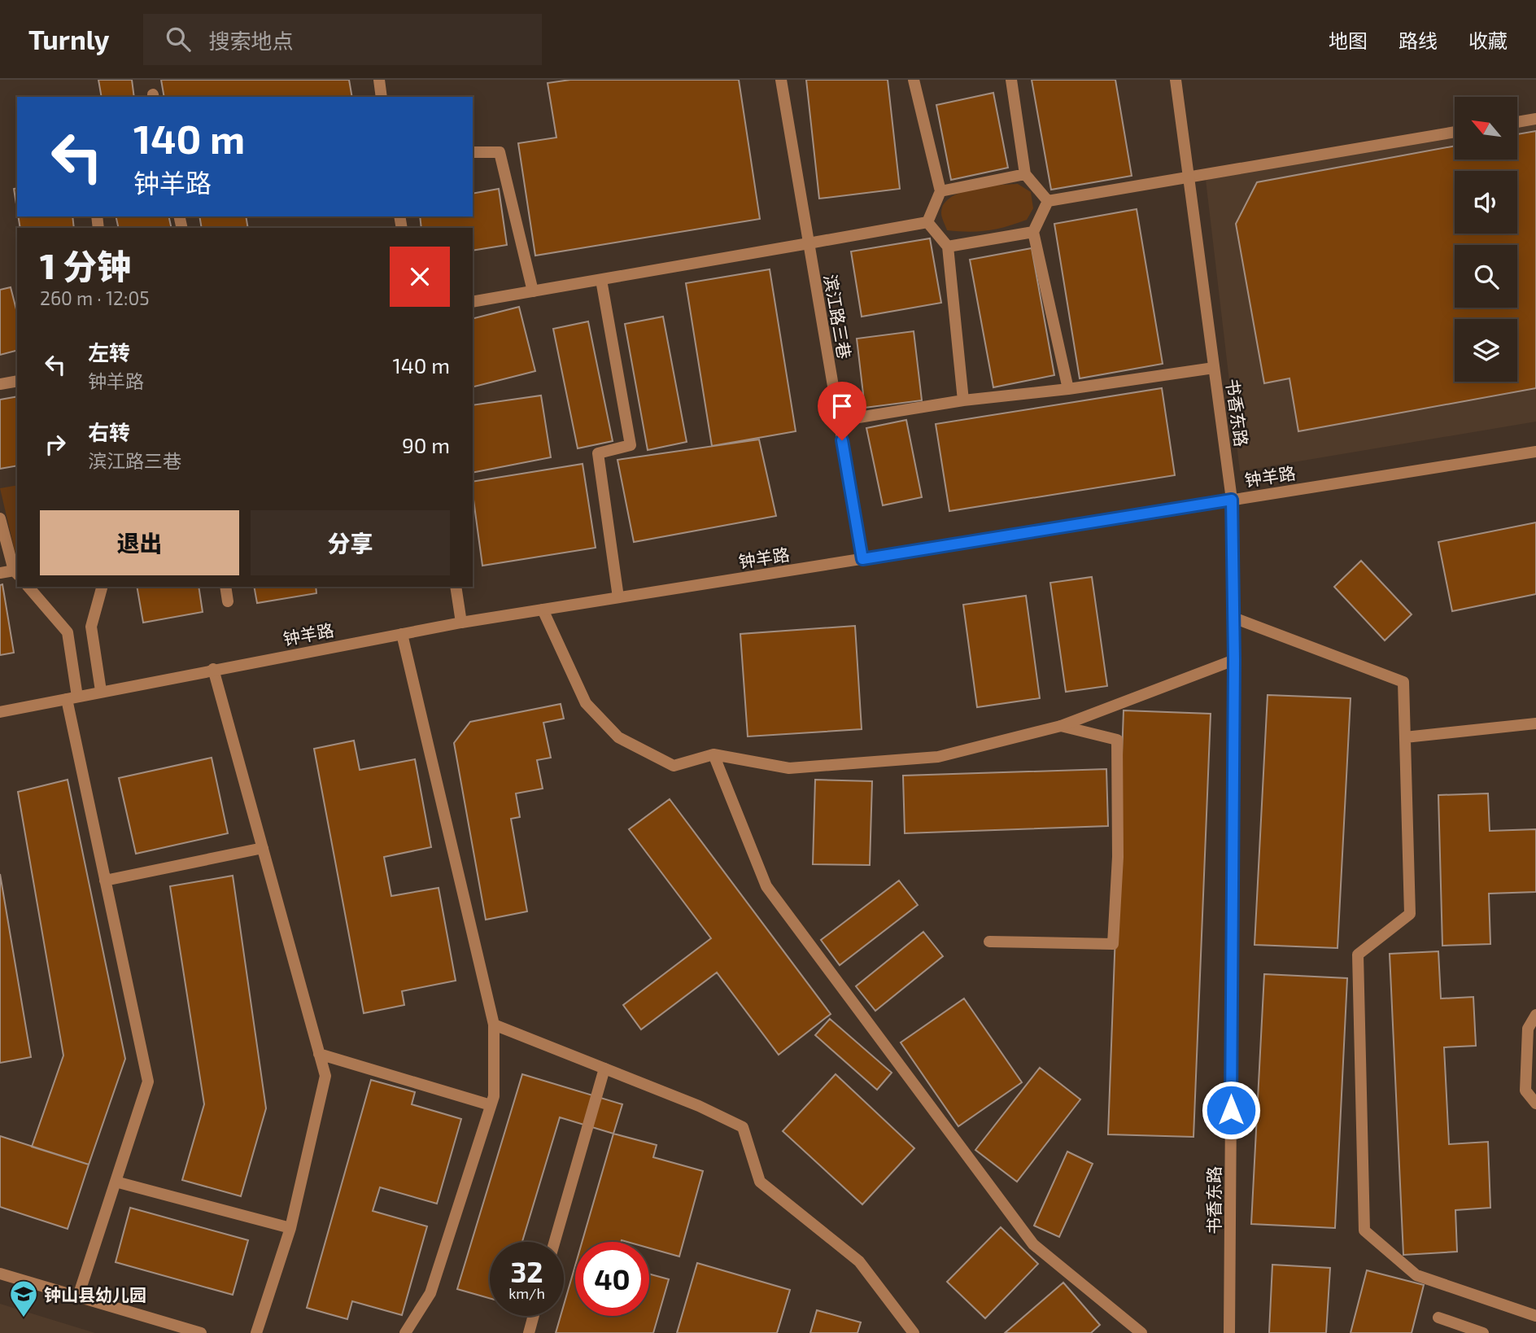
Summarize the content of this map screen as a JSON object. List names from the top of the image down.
{
  "streets": {
    "street": ["滨江路三巷", "书香东路", "钟羊路"]
  },
  "crossings": [
    ["滨江路三巷", "钟羊路"],
    ["书香东路", "钟羊路"]
  ],
  "places": {
    "school or university": ["钟山县幼儿园"]
  },
  "north": "top left",
  "page": {
    "header": "Turnly",
    "search": "搜索地点",
    "nav": ["地图", "路线", "收藏"],
    "turn": ["140 m", "钟羊路"],
    "heading": ["1 分钟", "260 m · 12:05"],
    "list": [
      {
        "name": "左转",
        "note": "钟羊路",
        "value": "140 m"
      },
      {
        "name": "右转",
        "note": "滨江路三巷",
        "value": "90 m"
      }
    ],
    "buttons": ["退出", "分享"],
    "speed": "32 km/h",
    "limit": "40"
  }
}
